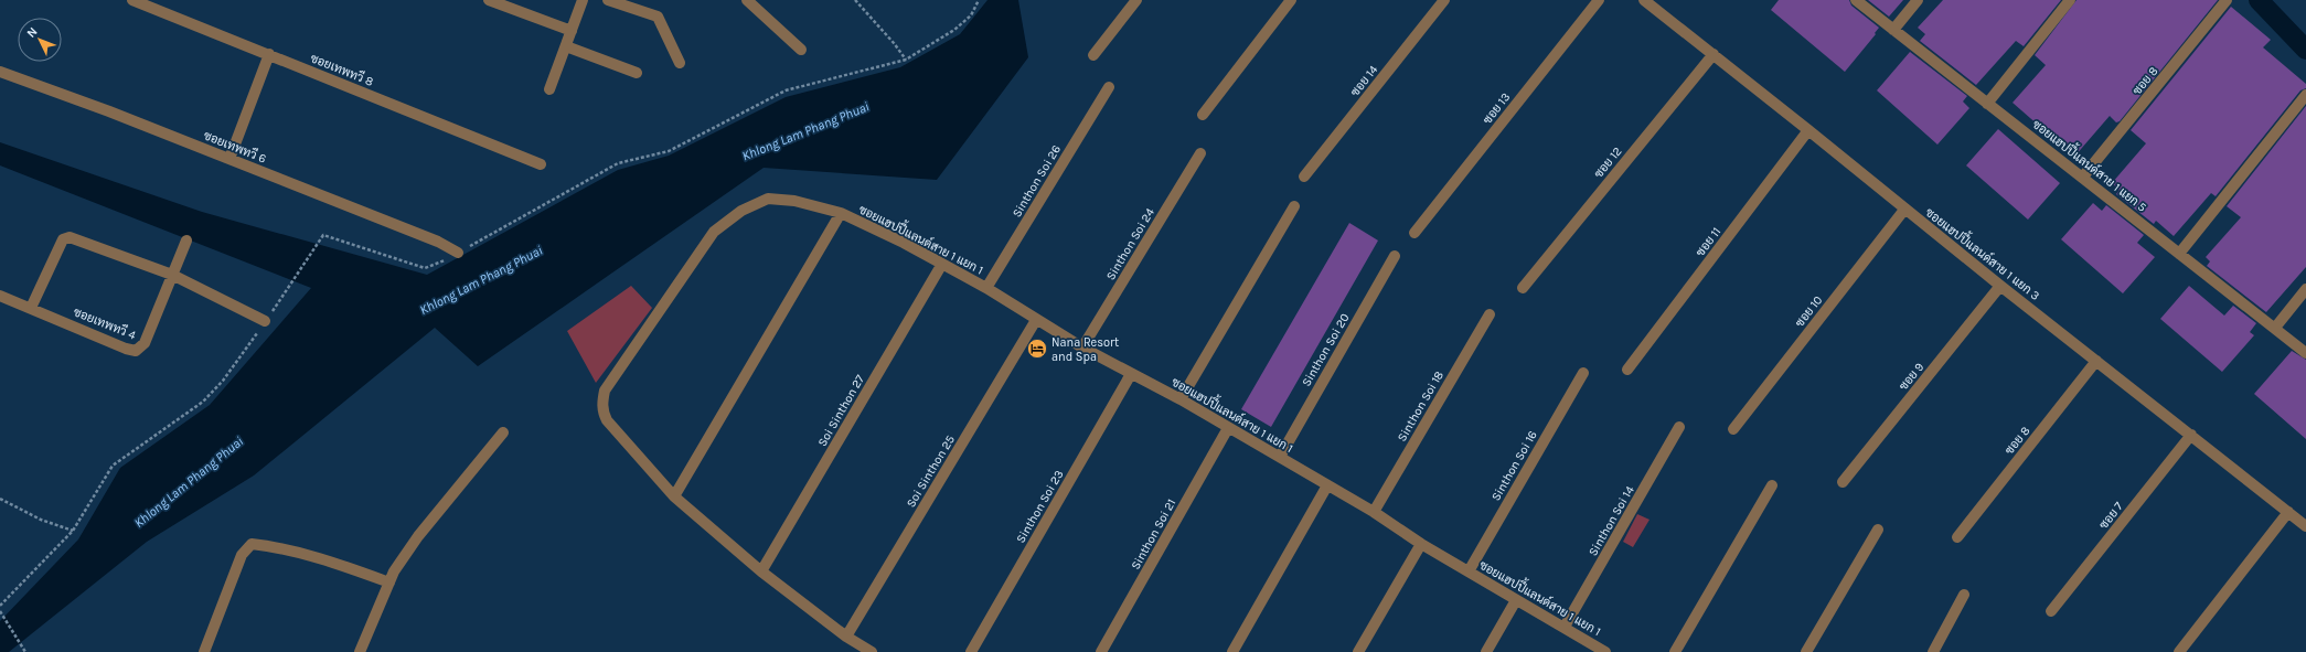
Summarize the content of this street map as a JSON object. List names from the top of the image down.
{
  "streets": {
    "street": [
      "ซอยเทพทวี 8",
      "ซอย 14",
      "ซอย 8",
      "ซอย 13",
      "ซอยเทพทวี 6",
      "ซอย 12",
      "ซอยแฮปปี้แลนด์สาย 1 แยก 5",
      "Sinthon Soi 26",
      "ซอยแฮปปี้แลนด์สาย 1 แยก 1",
      "ซอย 11",
      "Sinthon Soi 24",
      "ซอยแฮปปี้แลนด์สาย 1 แยก 3",
      "ซอย 10",
      "ซอยเทพทวี 4",
      "Sinthon Soi 20",
      "ซอย 9",
      "Sinthon Soi 18",
      "Soi Sinthon 27",
      "Sinthon Soi 16",
      "Soi Sinthon 25",
      "Sinthon Soi 23",
      "ซอย 7",
      "Sinthon Soi 14",
      "Sinthon Soi 21"
    ]
  },
  "crossings": [
    ["ซอย 8", "ซอยแฮปปี้แลนด์สาย 1 แยก 5"],
    ["ซอย 8", "ซอยแฮปปี้แลนด์สาย 1 แยก 3"],
    ["ซอย 12", "ซอยแฮปปี้แลนด์สาย 1 แยก 3"],
    ["Sinthon Soi 26", "ซอยแฮปปี้แลนด์สาย 1 แยก 1"],
    ["ซอยแฮปปี้แลนด์สาย 1 แยก 1", "Sinthon Soi 24"],
    ["ซอยแฮปปี้แลนด์สาย 1 แยก 1", "Sinthon Soi 20"],
    ["ซอยแฮปปี้แลนด์สาย 1 แยก 1", "Sinthon Soi 18"],
    ["ซอยแฮปปี้แลนด์สาย 1 แยก 1", "Soi Sinthon 27"],
    ["ซอยแฮปปี้แลนด์สาย 1 แยก 1", "Sinthon Soi 16"],
    ["ซอยแฮปปี้แลนด์สาย 1 แยก 1", "Soi Sinthon 25"],
    ["ซอยแฮปปี้แลนด์สาย 1 แยก 1", "Sinthon Soi 23"],
    ["ซอยแฮปปี้แลนด์สาย 1 แยก 1", "Sinthon Soi 14"],
    ["ซอยแฮปปี้แลนด์สาย 1 แยก 1", "Sinthon Soi 21"],
    ["ซอย 11", "ซอยแฮปปี้แลนด์สาย 1 แยก 3"],
    ["ซอยแฮปปี้แลนด์สาย 1 แยก 3", "ซอย 10"],
    ["ซอยแฮปปี้แลนด์สาย 1 แยก 3", "ซอย 9"],
    ["ซอยแฮปปี้แลนด์สาย 1 แยก 3", "ซอย 7"]
  ],
  "water": ["Khlong Lam Phang Phuai"],
  "places": {
    "hotel": ["Nana Resort and Spa"]
  },
  "north": "top left"
}
